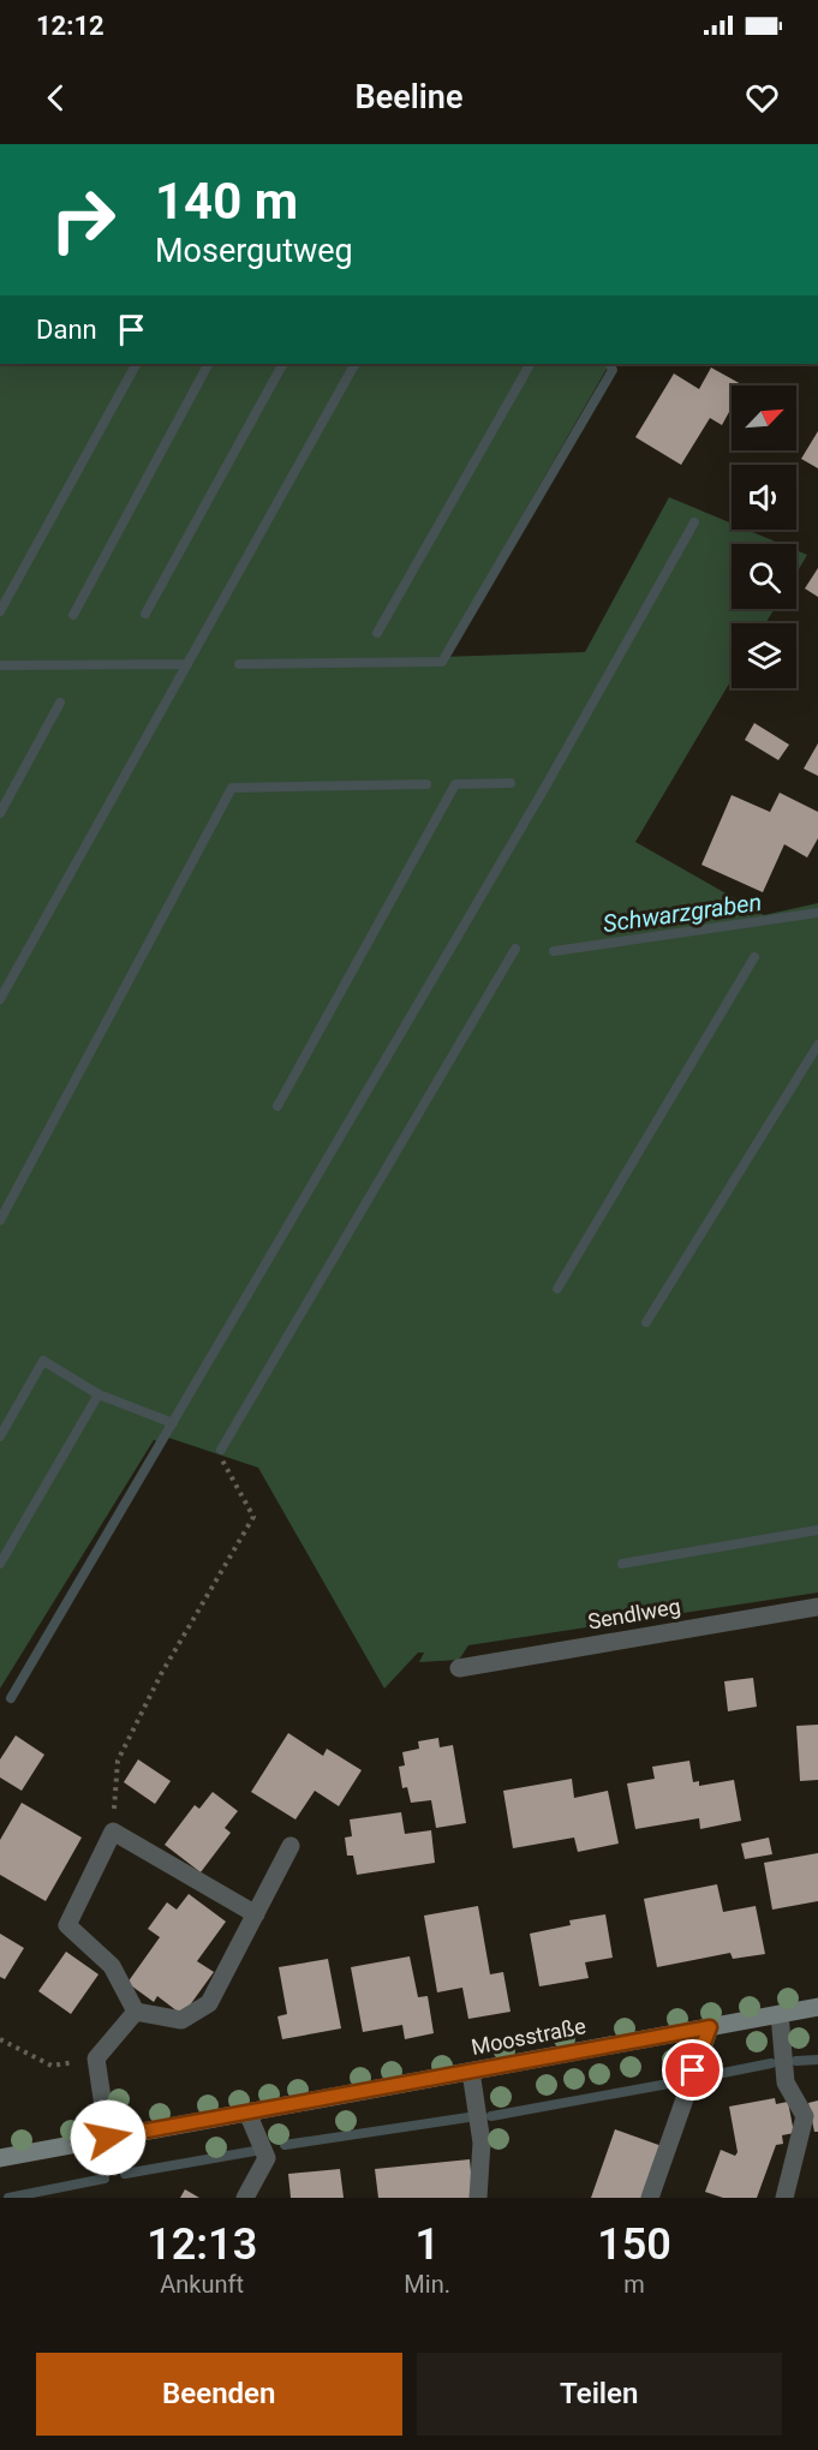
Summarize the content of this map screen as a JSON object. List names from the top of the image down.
{
  "streets": {
    "street": ["Sendlweg", "Moosstraße"]
  },
  "water": ["Schwarzgraben"],
  "north": "top right",
  "page": {
    "status": "12:12",
    "header": "Beeline",
    "turn": ["140 m", "Mosergutweg"],
    "then": "Dann",
    "eta": [
      "12:13",
      "Ankunft",
      "1",
      "Min.",
      "150",
      "m"
    ],
    "buttons": ["Beenden", "Teilen"]
  }
}
